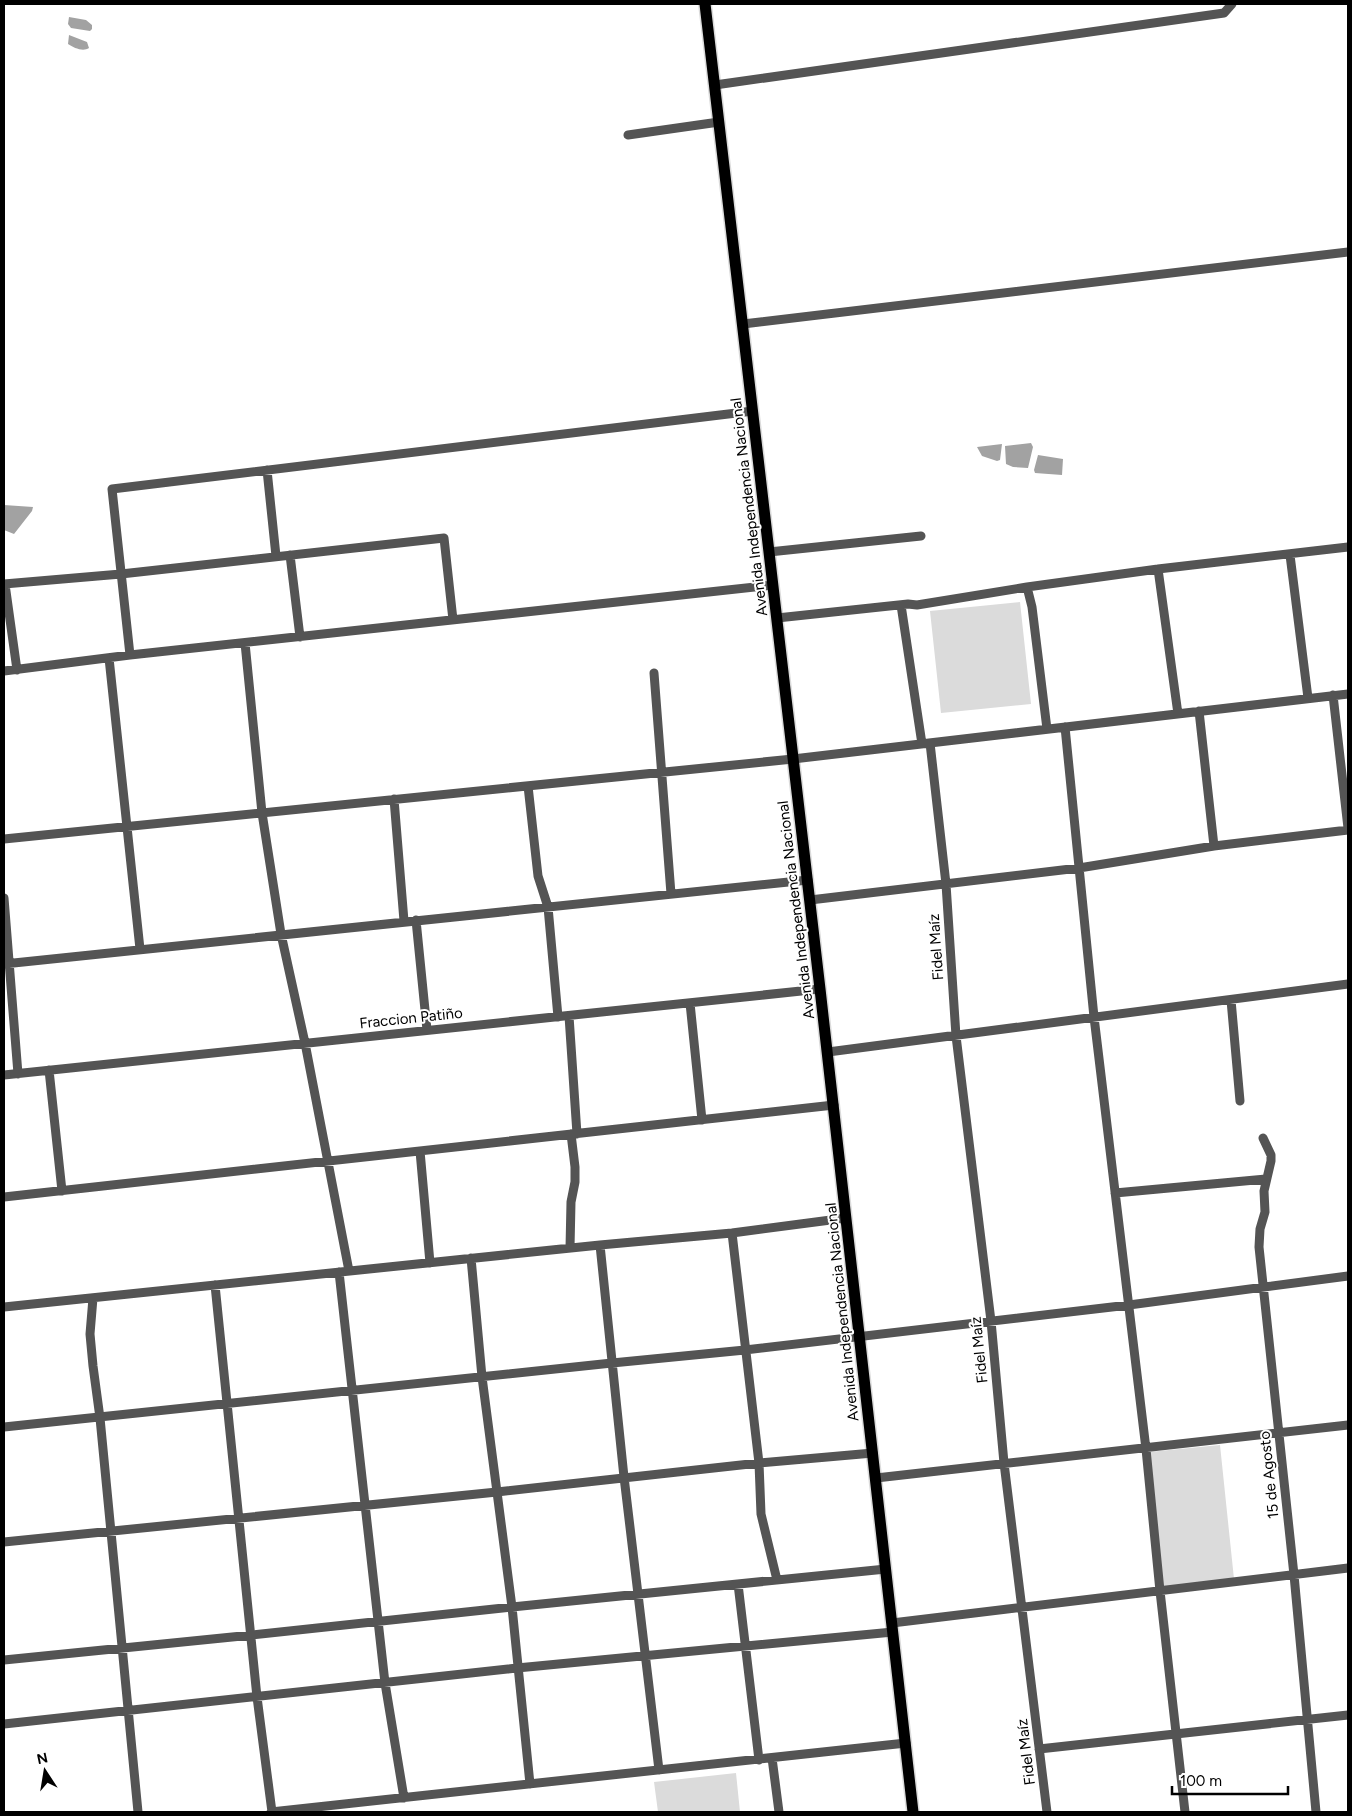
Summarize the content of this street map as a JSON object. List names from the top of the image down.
{
  "streets": {
    "main road": ["Avenida Independencia Nacional"],
    "street": ["Fidel Maíz", "Fraccion Patiño", "15 de Agosto"]
  },
  "crossings": [
    ["Avenida Independencia Nacional", "Fraccion Patiño"]
  ],
  "scale_bar": "100 m",
  "north": "top"
}
